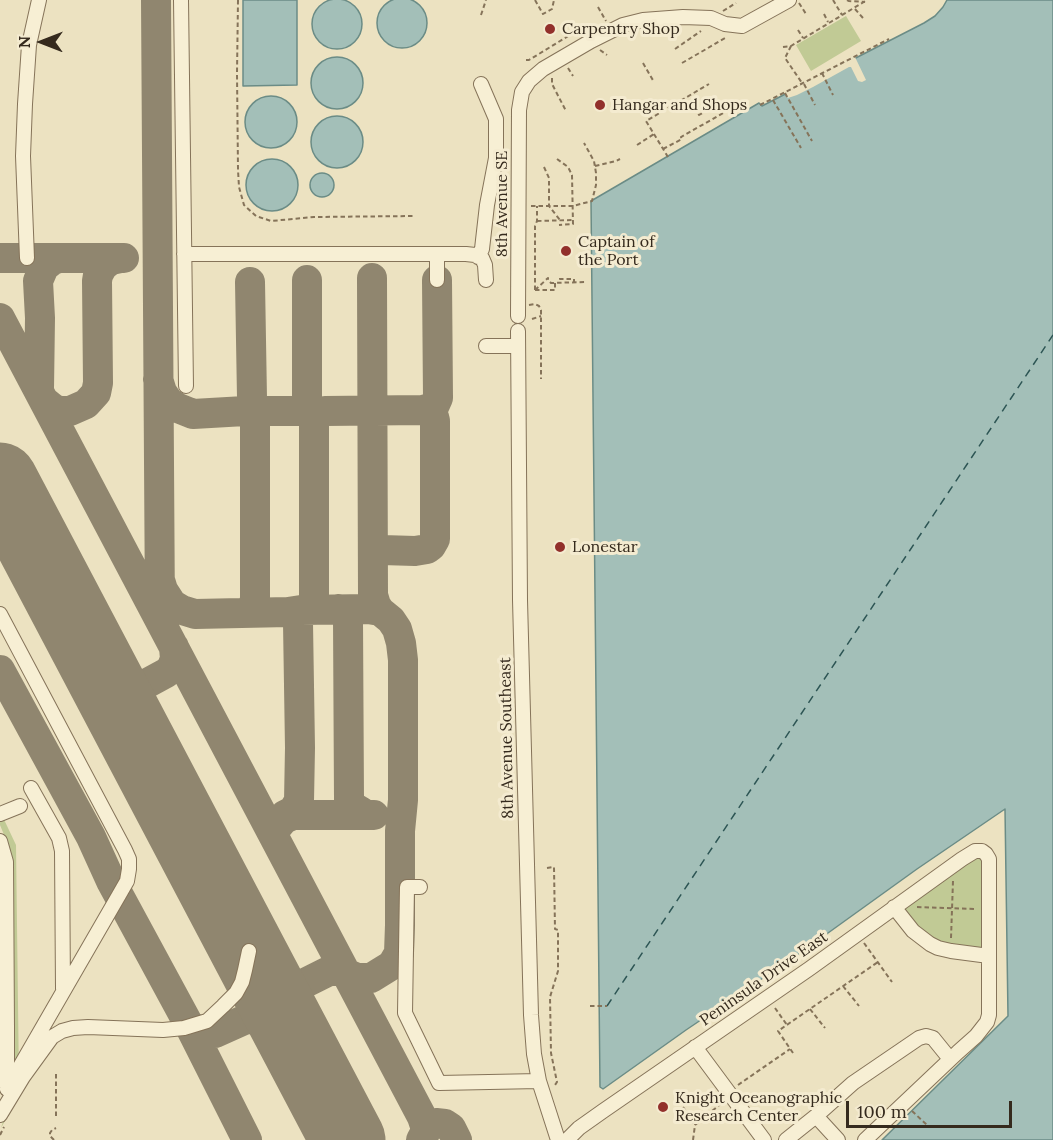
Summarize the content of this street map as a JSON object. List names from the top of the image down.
{
  "streets": {
    "street": ["8th Avenue SE", "8th Avenue Southeast", "Peninsula Drive East"]
  },
  "places": [
    "Carpentry Shop",
    "Hangar and Shops",
    "Captain of the Port",
    "Lonestar",
    "Knight Oceanographic Research Center"
  ],
  "scale_bar": "100 m",
  "north": "left"
}
